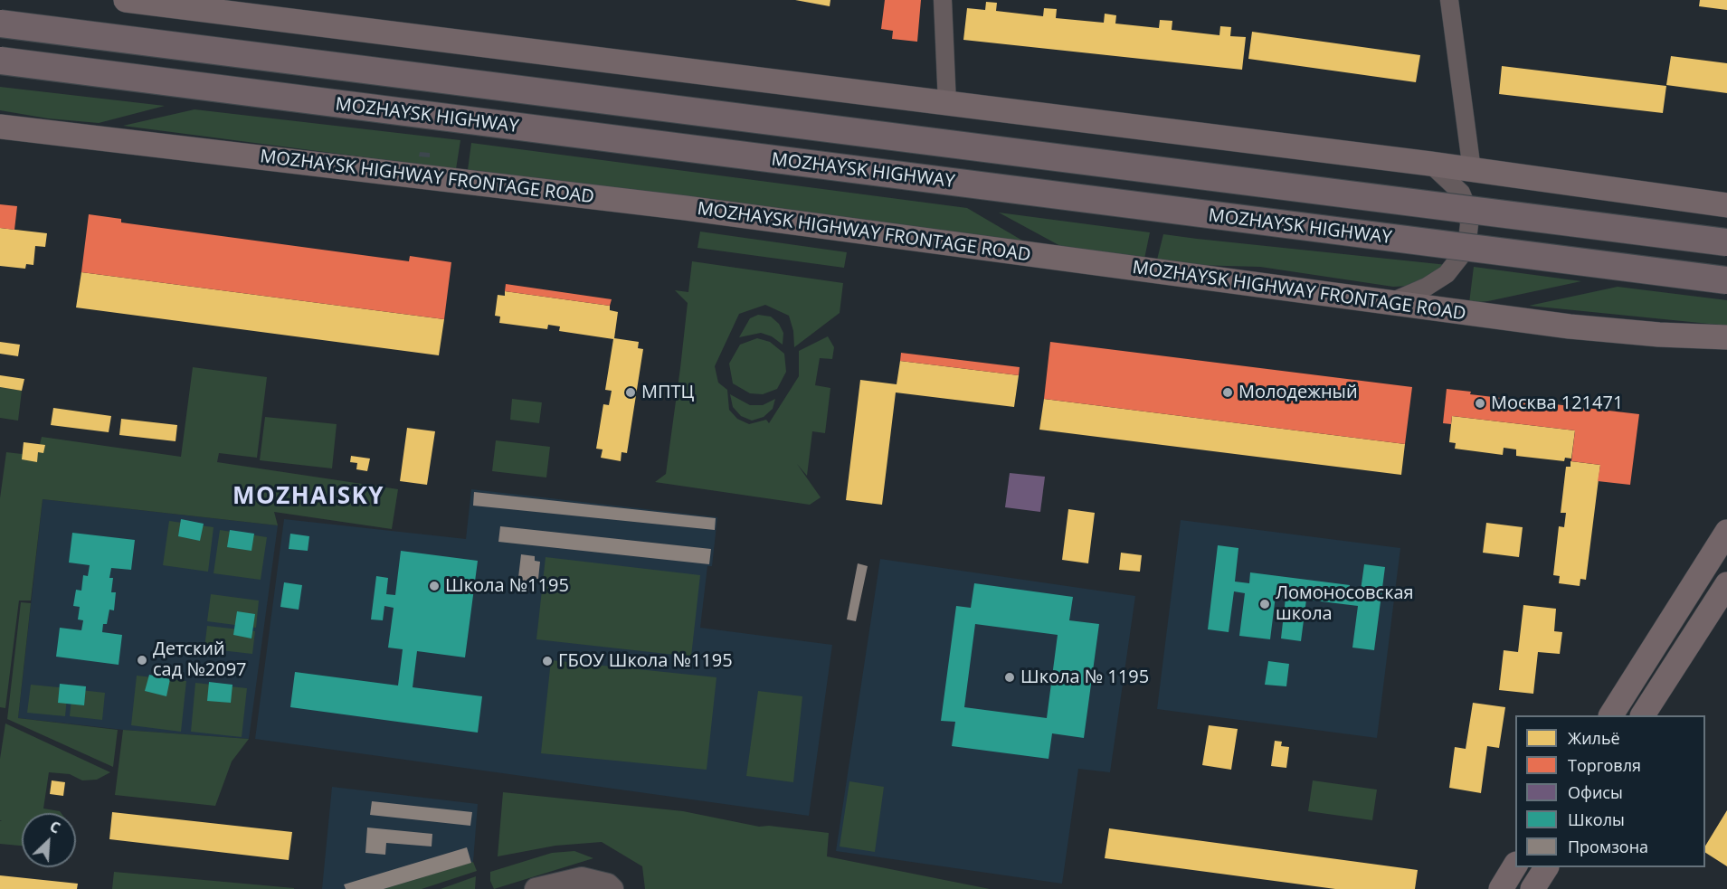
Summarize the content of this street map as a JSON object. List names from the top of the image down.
{
  "streets": {
    "main road": ["MOZHAYSK HIGHWAY", "MOZHAYSK HIGHWAY FRONTAGE ROAD"]
  },
  "districts": ["MOZHAISKY"],
  "places": [
    "МПТЦ",
    "Молодежный",
    "Москва 121471",
    "Школа №1195",
    "Ломоносовская школа",
    "Детский сад №2097",
    "ГБОУ Школа №1195",
    "Школа № 1195"
  ],
  "legend": [
    "Жильё",
    "Торговля",
    "Офисы",
    "Школы",
    "Промзона"
  ],
  "north": "top right"
}
